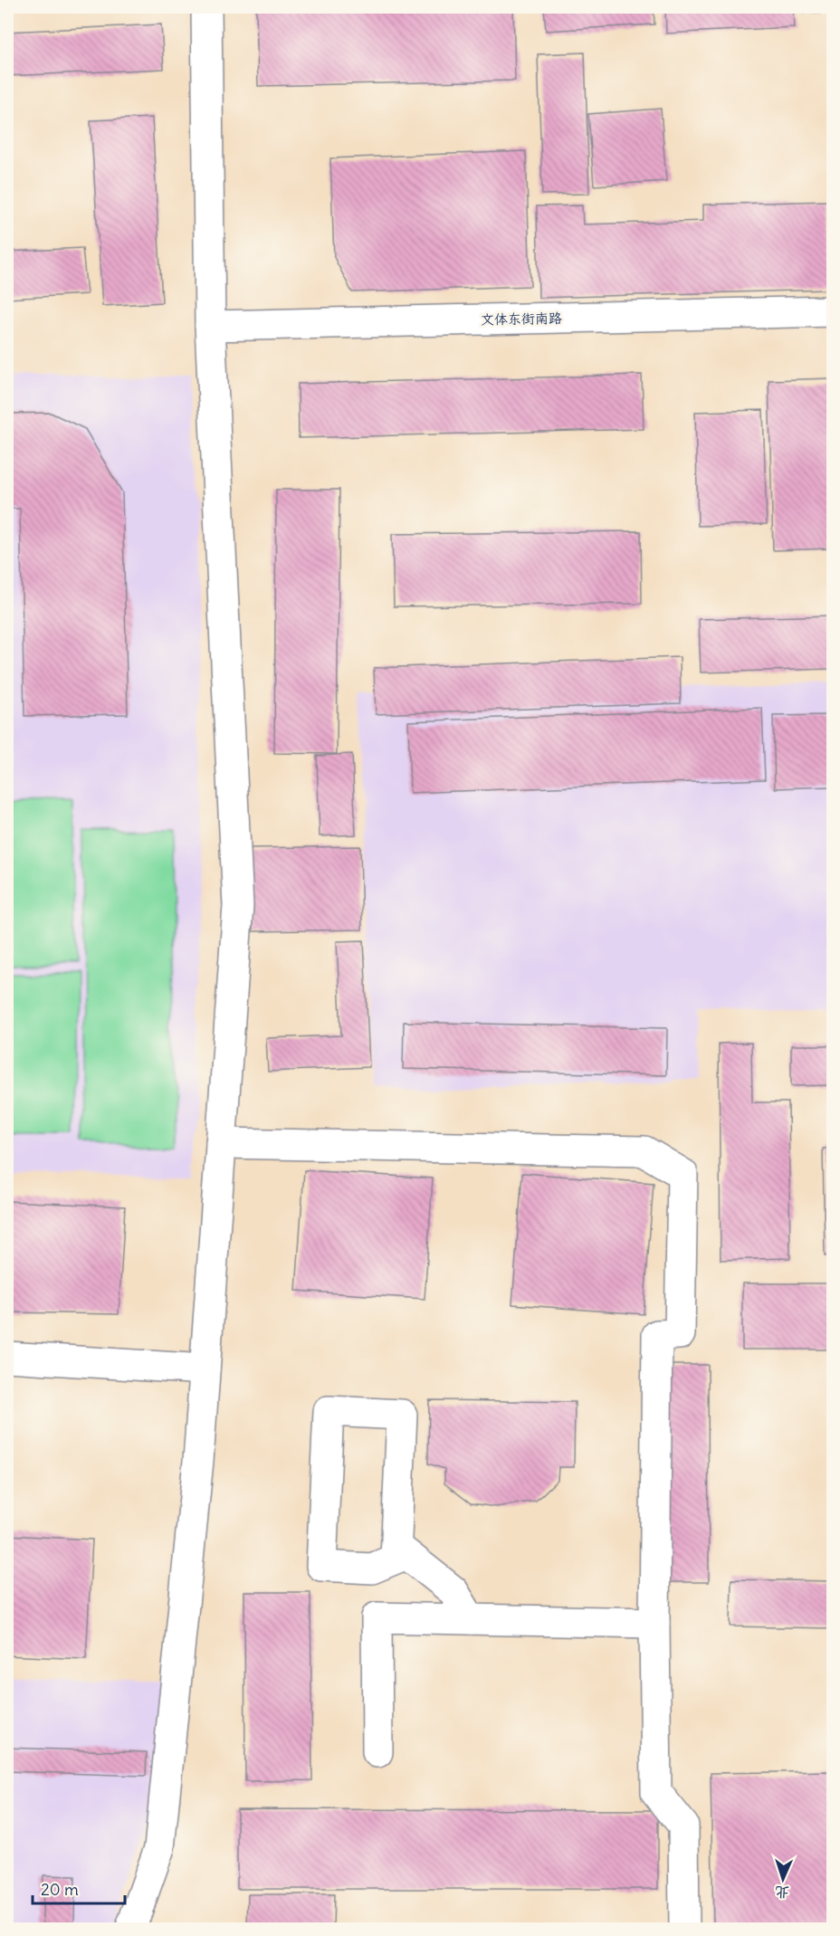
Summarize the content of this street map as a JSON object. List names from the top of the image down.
{
  "streets": {
    "street": ["文体东街南路"]
  },
  "scale_bar": "20 m",
  "north": "bottom"
}
